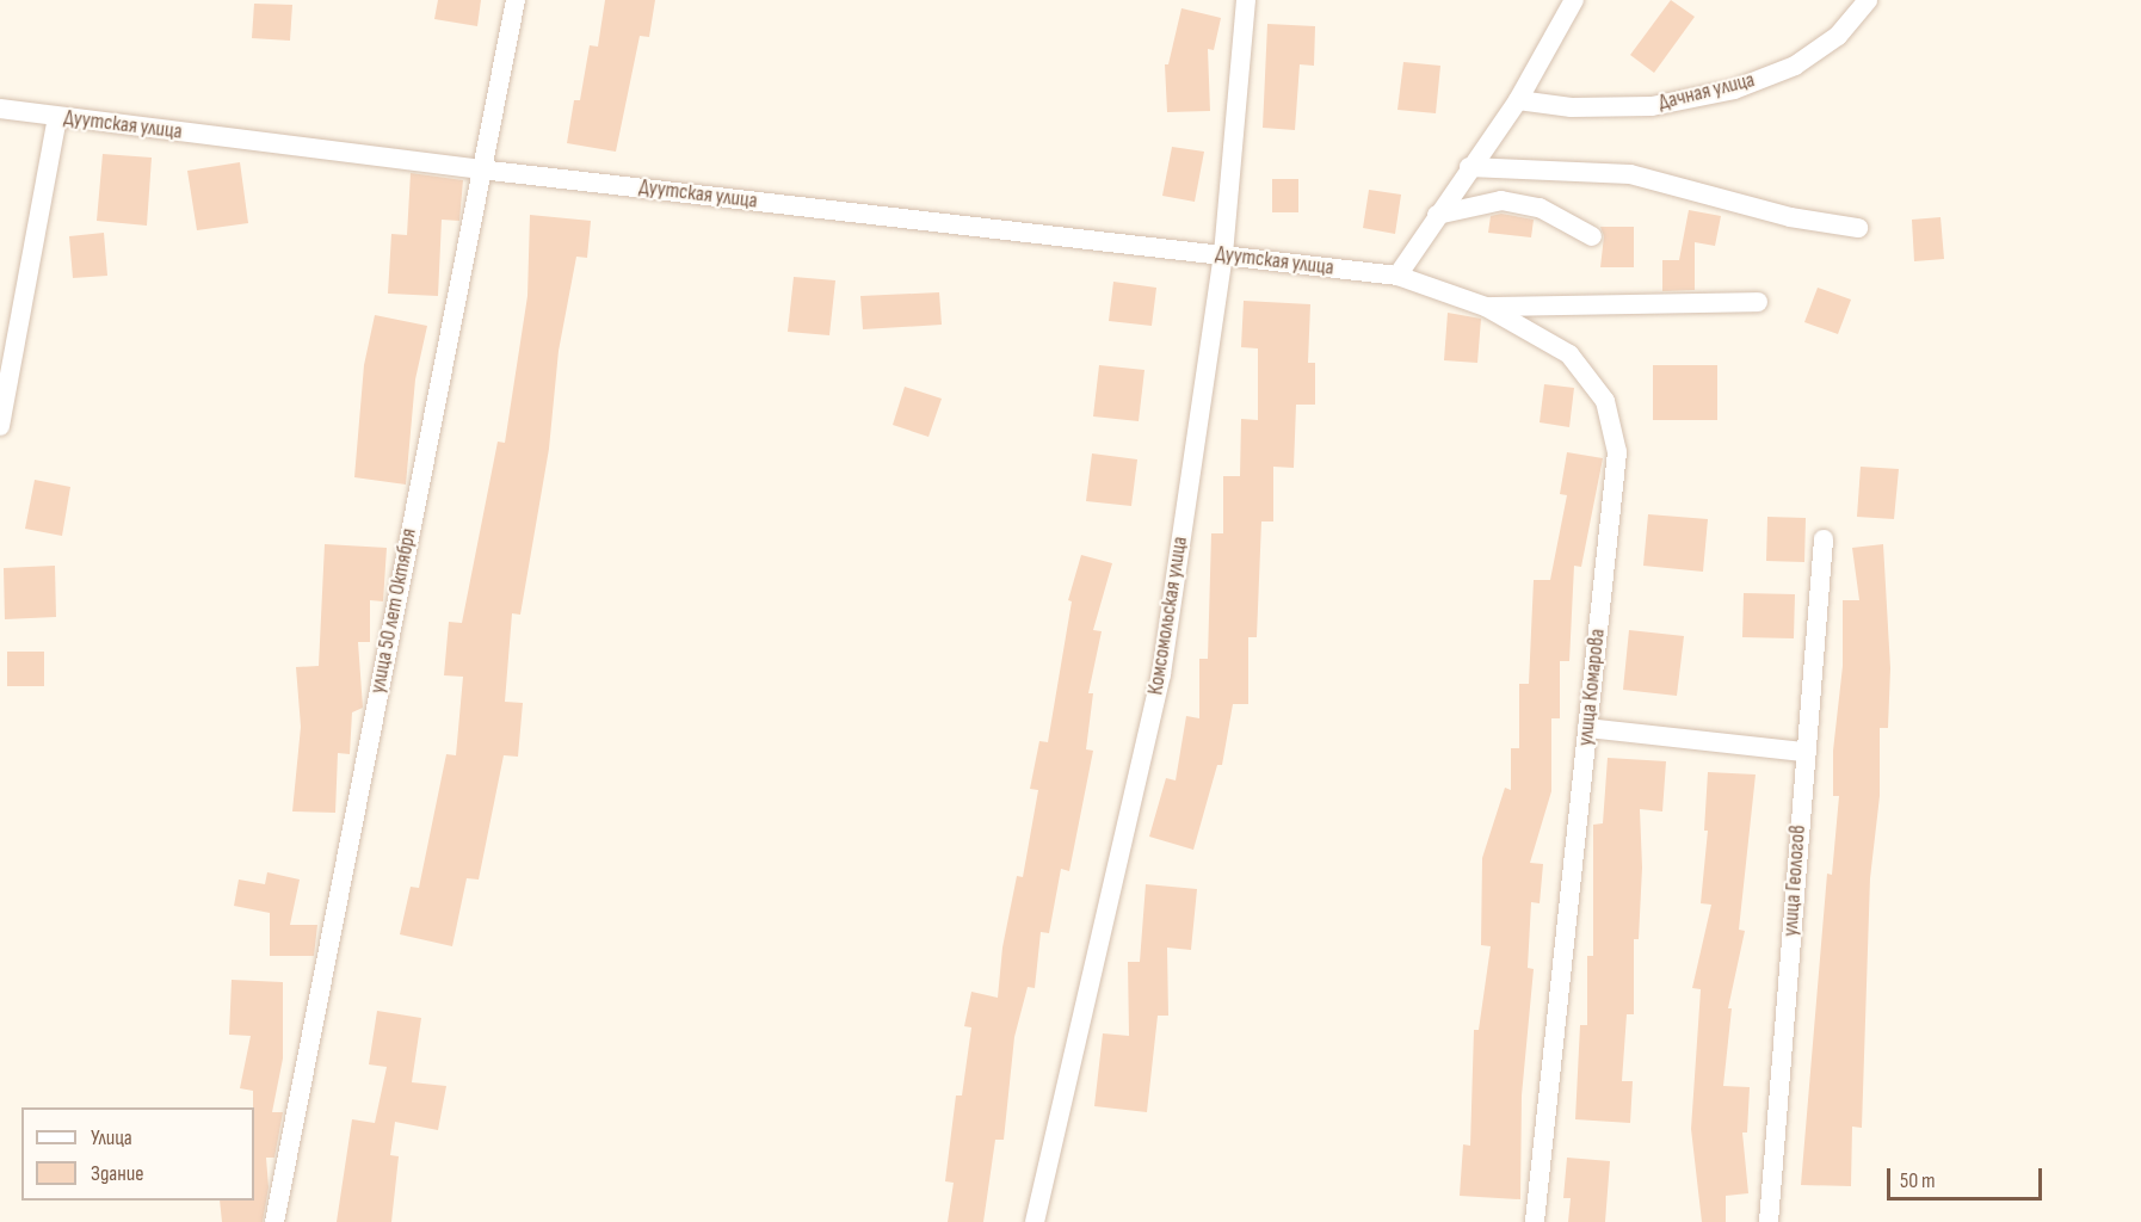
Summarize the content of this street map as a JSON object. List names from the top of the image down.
{
  "streets": {
    "street": [
      "Дачная улица",
      "Дуутская улица",
      "улица 50 лет Октября",
      "Комсомольская улица",
      "улица Комарова",
      "улица Геологов"
    ]
  },
  "crossings": [
    ["Дуутская улица", "улица 50 лет Октября"],
    ["Дуутская улица", "Комсомольская улица"],
    ["Дуутская улица", "улица Комарова"]
  ],
  "legend": ["Улица", "Здание"],
  "scale_bar": "50 m"
}
